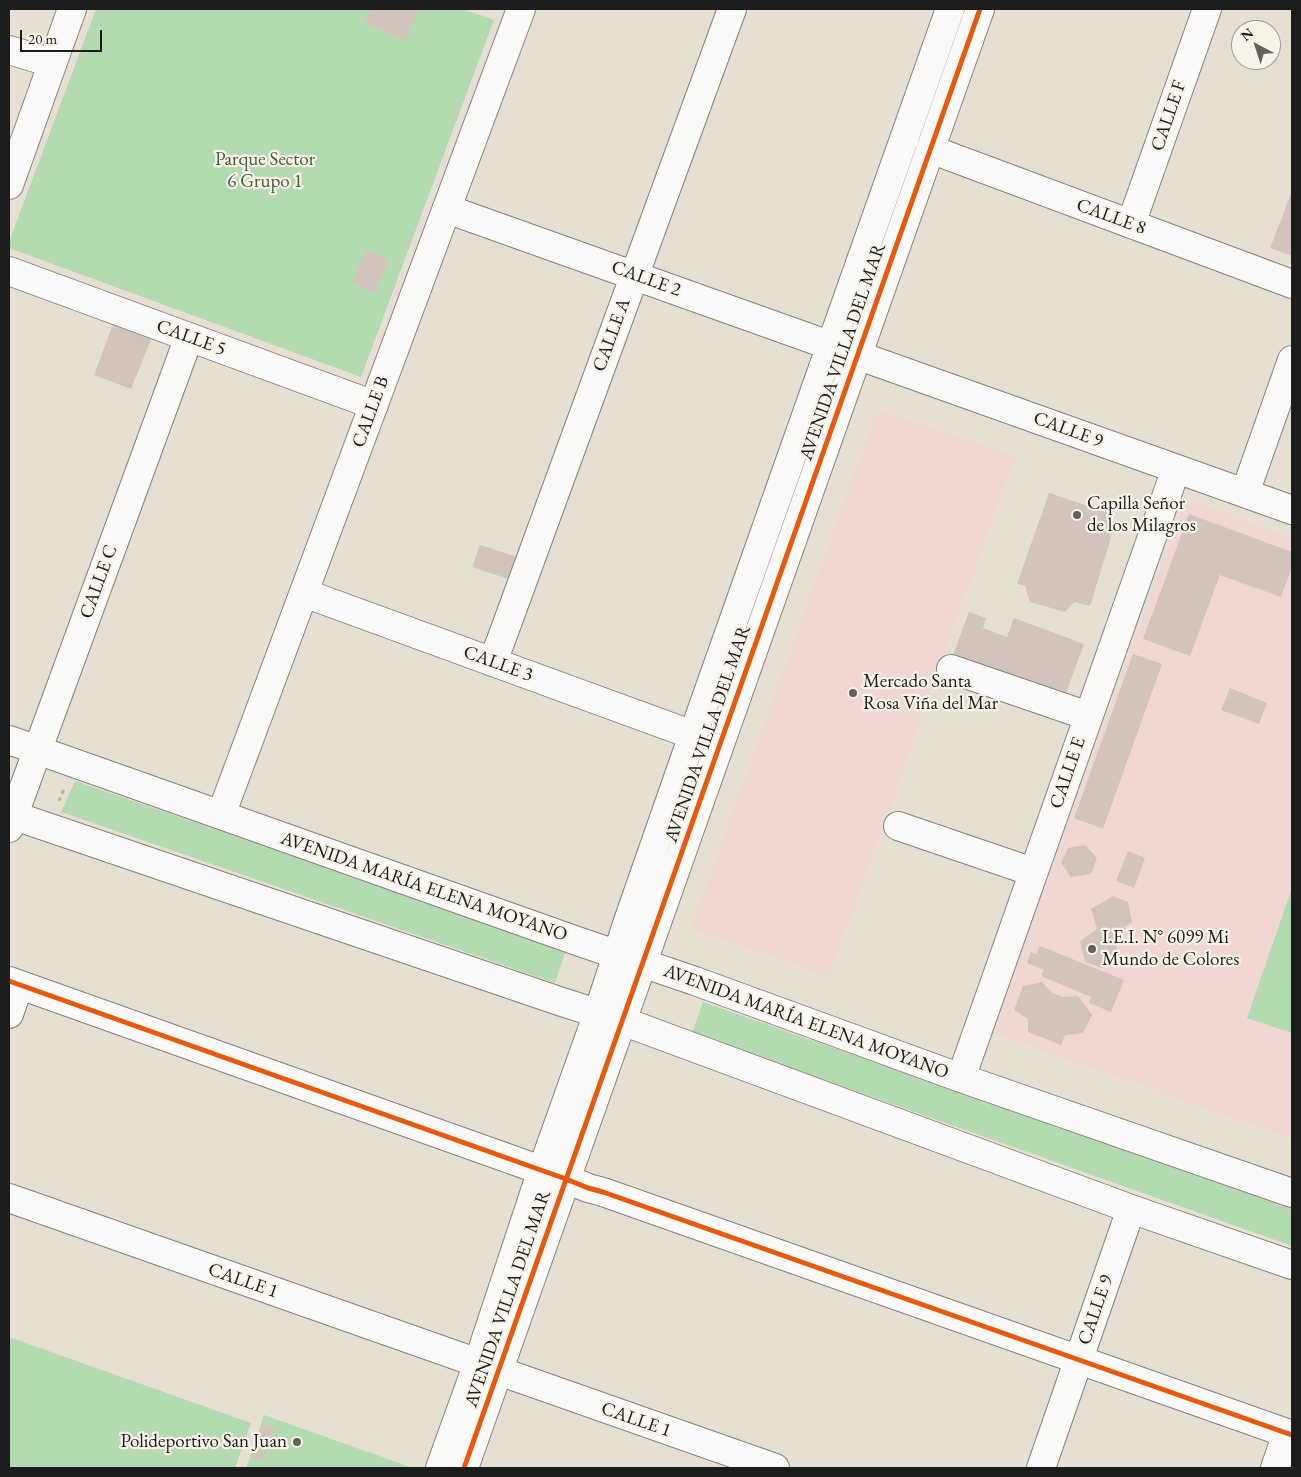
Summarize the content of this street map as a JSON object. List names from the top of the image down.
{
  "streets": {
    "street": [
      "CALLE F",
      "CALLE 8",
      "CALLE 2",
      "CALLE A",
      "CALLE 5",
      "AVENIDA VILLA DEL MAR",
      "CALLE B",
      "CALLE 9",
      "CALLE C",
      "CALLE 3",
      "CALLE E",
      "AVENIDA MARÍA ELENA MOYANO",
      "CALLE 1"
    ]
  },
  "crossings": [
    ["CALLE F", "CALLE 8"],
    ["CALLE 8", "AVENIDA VILLA DEL MAR"],
    ["CALLE 2", "CALLE A"],
    ["CALLE 2", "AVENIDA VILLA DEL MAR"],
    ["CALLE 2", "CALLE B"],
    ["CALLE 2", "CALLE 9"],
    ["CALLE A", "CALLE 3"],
    ["CALLE 5", "CALLE B"],
    ["CALLE 5", "CALLE C"],
    ["AVENIDA VILLA DEL MAR", "CALLE 9"],
    ["AVENIDA VILLA DEL MAR", "CALLE 3"],
    ["AVENIDA VILLA DEL MAR", "AVENIDA MARÍA ELENA MOYANO"],
    ["AVENIDA VILLA DEL MAR", "CALLE 1"],
    ["CALLE B", "CALLE 3"],
    ["CALLE B", "AVENIDA MARÍA ELENA MOYANO"],
    ["CALLE 9", "CALLE E"],
    ["CALLE C", "AVENIDA MARÍA ELENA MOYANO"],
    ["CALLE E", "AVENIDA MARÍA ELENA MOYANO"]
  ],
  "parks": ["Parque Sector 6 Grupo 1"],
  "places": [
    "Capilla Señor de los Milagros",
    "Mercado Santa Rosa Viña del Mar",
    "I.E.I. N° 6099 Mi Mundo de Colores",
    "Polideportivo San Juan"
  ],
  "scale_bar": "20 m",
  "north": "top left"
}
